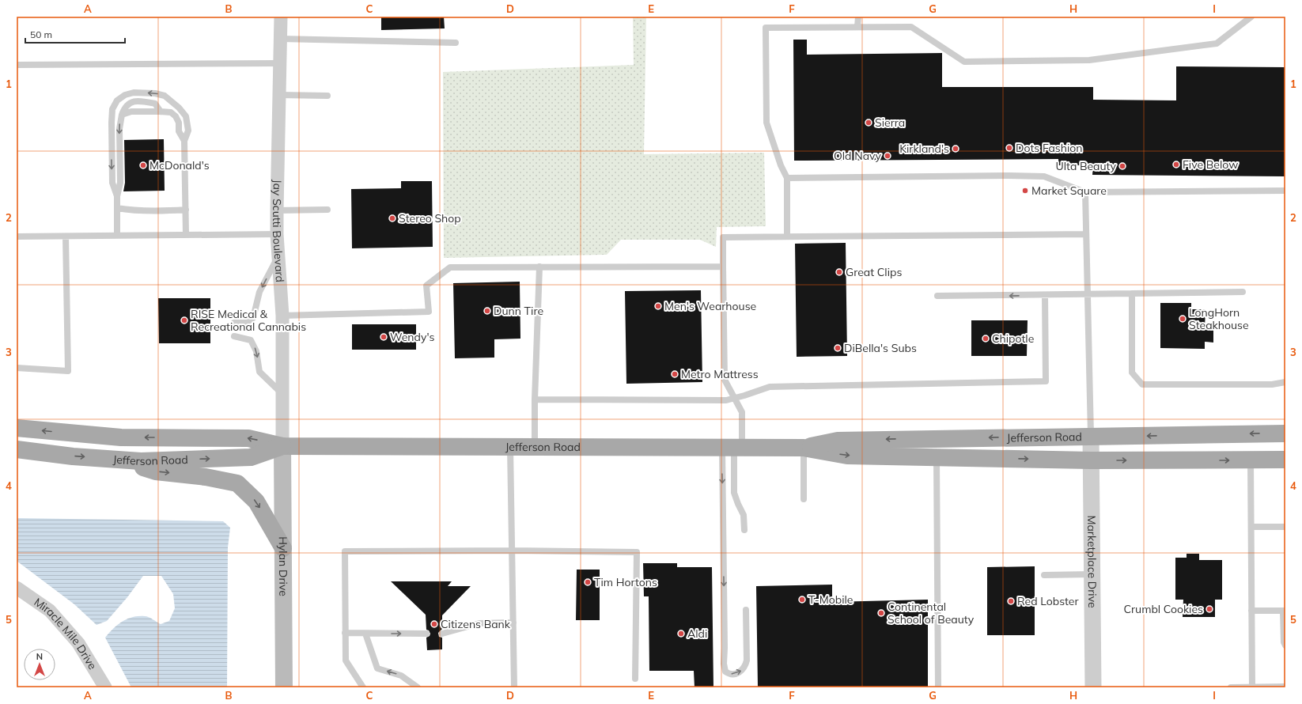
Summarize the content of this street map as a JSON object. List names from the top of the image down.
{
  "streets": {
    "main road": ["Jefferson Road", "Hylan Drive"],
    "street": ["Jay Scutti Boulevard", "Marketplace Drive", "Miracle Mile Drive"]
  },
  "crossings": [
    ["Jay Scutti Boulevard", "Jefferson Road"],
    ["Jay Scutti Boulevard", "Hylan Drive"],
    ["Jefferson Road", "Marketplace Drive"],
    ["Jefferson Road", "Hylan Drive"]
  ],
  "places": [
    "Sierra",
    "Dots Fashion",
    "Kirkland's",
    "Old Navy",
    "Five Below",
    "McDonald's",
    "Ulta Beauty",
    "Market Square",
    "Stereo Shop",
    "Great Clips",
    "Men's Wearhouse",
    "Dunn Tire",
    "LongHorn Steakhouse",
    "RISE Medical & Recreational Cannabis",
    "Wendy's",
    "Chipotle",
    "DiBella's Subs",
    "Metro Mattress",
    "Tim Hortons",
    "T-Mobile",
    "Red Lobster",
    "Crumbl Cookies",
    "Continental School of Beauty",
    "Citizens Bank",
    "Aldi"
  ],
  "scale_bar": "50 m",
  "north": "top",
  "grid": {
    "columns": [
      "A",
      "B",
      "C",
      "D",
      "E",
      "F",
      "G",
      "H",
      "I"
    ],
    "rows": [
      "1",
      "2",
      "3",
      "4",
      "5"
    ]
  }
}
